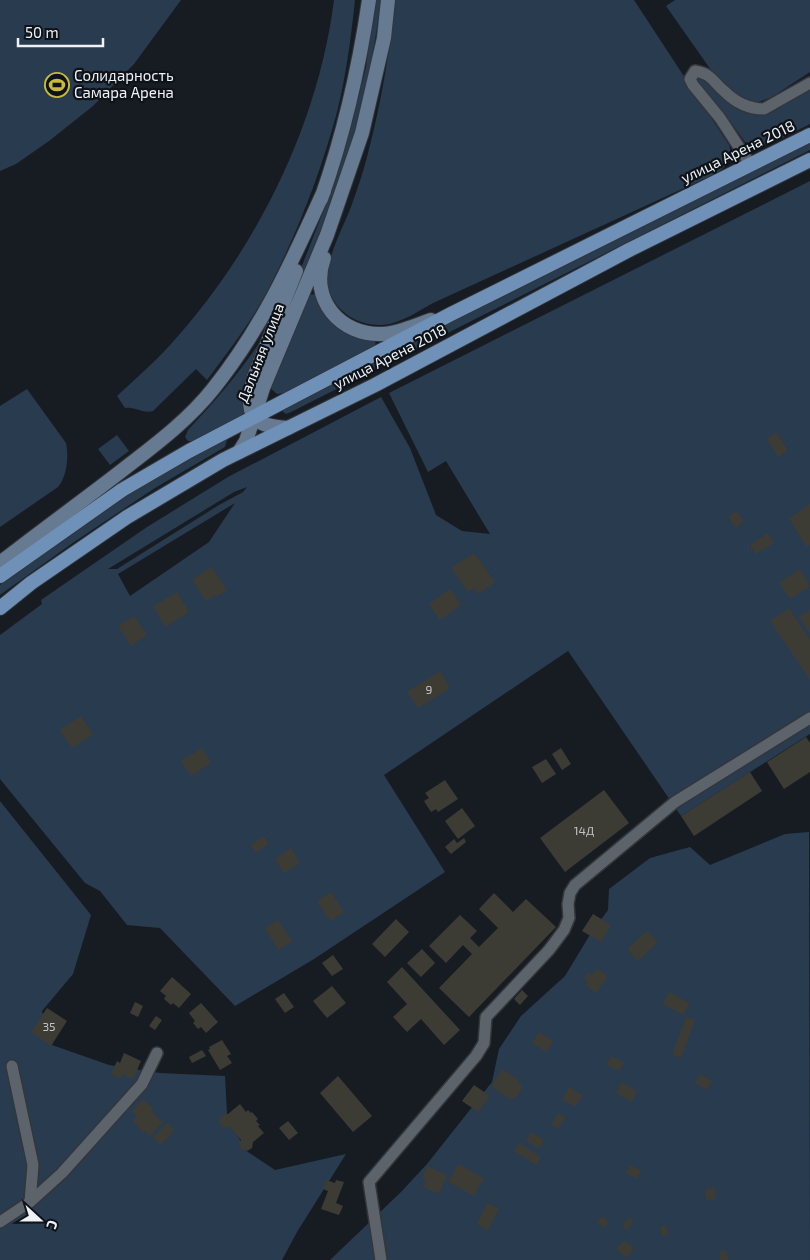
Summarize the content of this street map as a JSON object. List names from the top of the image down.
{
  "streets": {
    "main road": ["улица Арена 2018", "Дальняя улица"]
  },
  "crossings": [
    ["улица Арена 2018", "Дальняя улица"]
  ],
  "places": {
    "sports": ["Солидарность Самара Арена"]
  },
  "house_numbers": ["9", "14Д", "35"],
  "scale_bar": "50 m",
  "north": "right"
}
